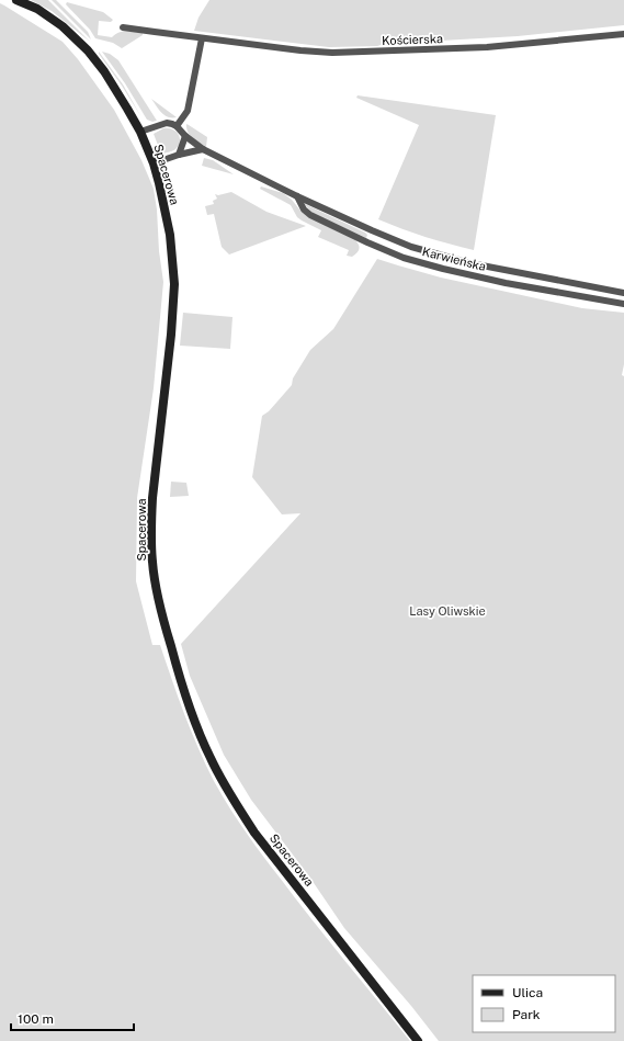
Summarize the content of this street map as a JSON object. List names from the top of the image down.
{
  "streets": {
    "main road": ["Spacerowa"],
    "street": ["Kościerska", "Karwieńska"]
  },
  "parks": ["Lasy Oliwskie"],
  "legend": ["Ulica", "Park"],
  "scale_bar": "100 m"
}
